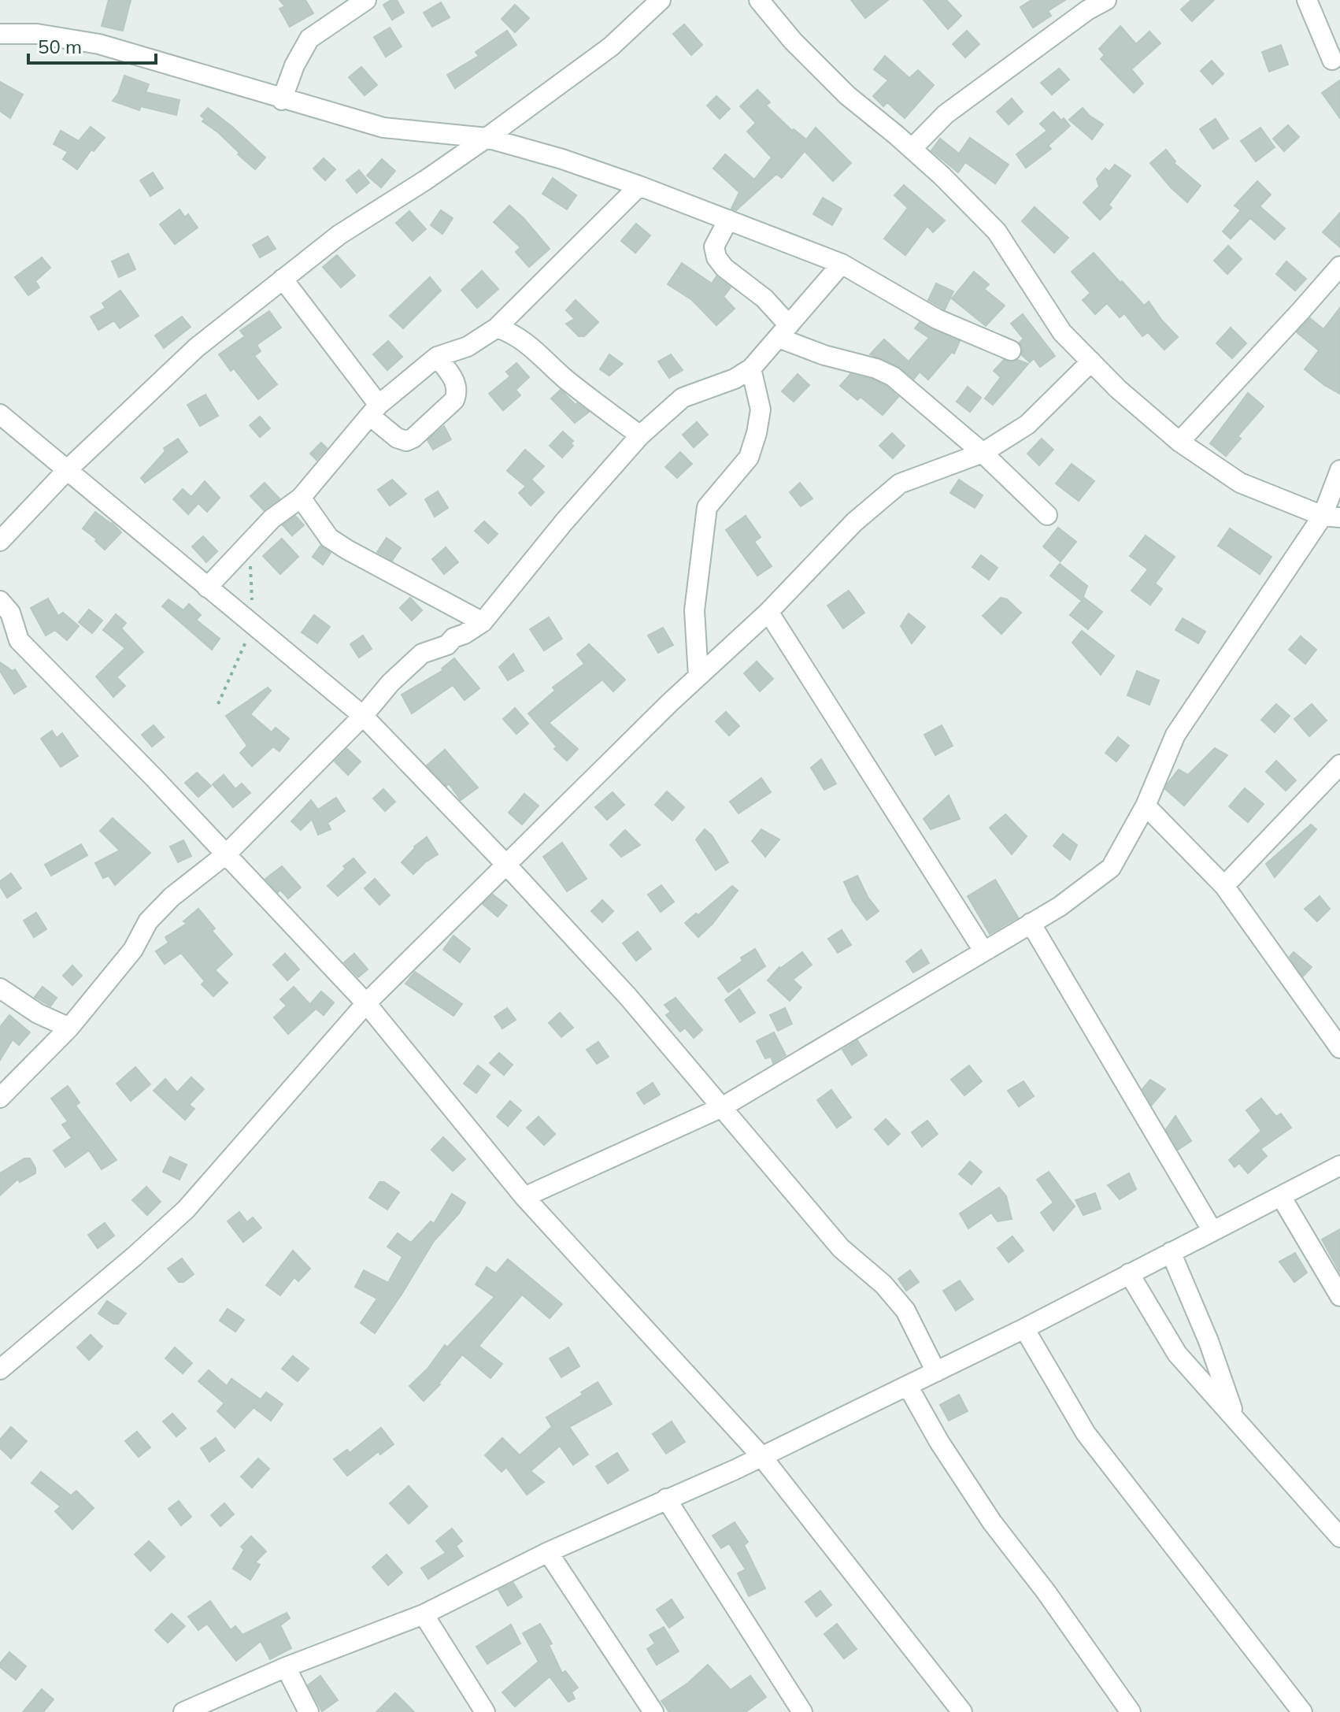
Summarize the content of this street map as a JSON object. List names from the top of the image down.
{
  "scale_bar": "50 m"
}
